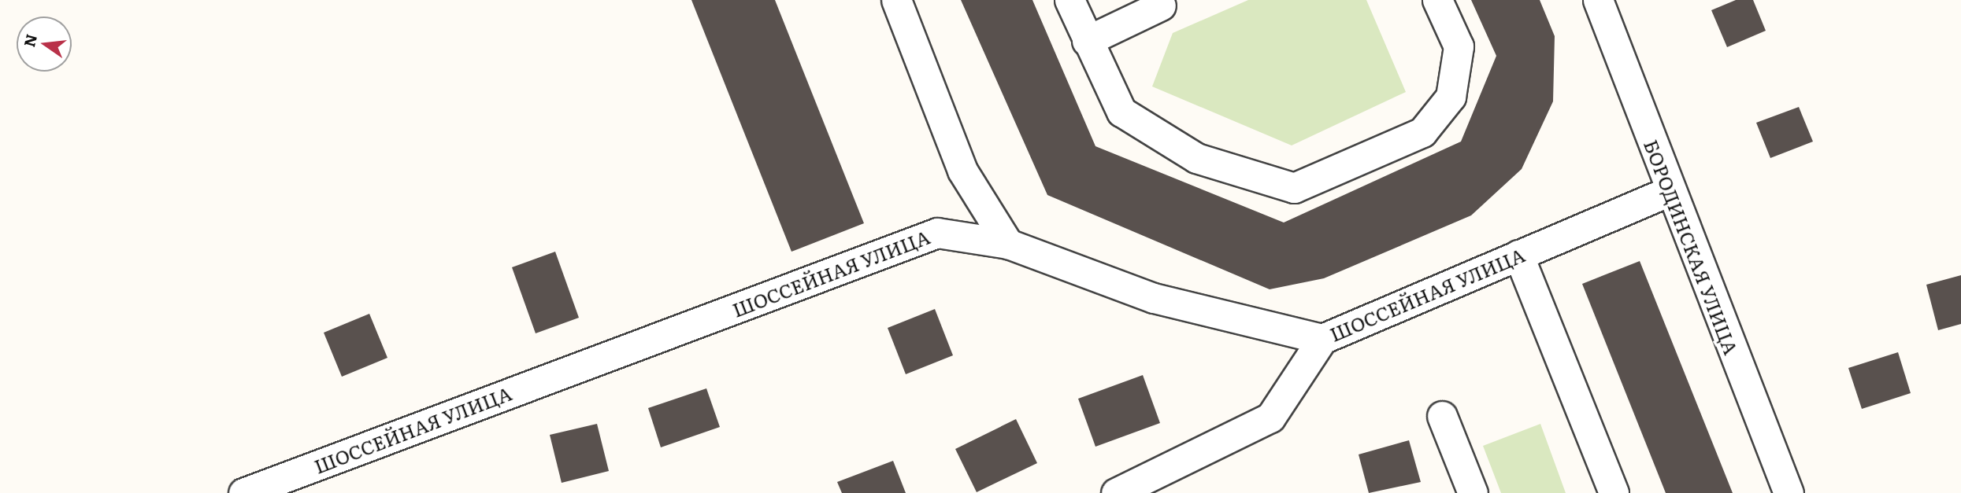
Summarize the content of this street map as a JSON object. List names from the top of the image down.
{
  "streets": {
    "street": ["БОРОДИНСКАЯ УЛИЦА", "ШОССЕЙНАЯ УЛИЦА"]
  },
  "crossings": [
    ["БОРОДИНСКАЯ УЛИЦА", "ШОССЕЙНАЯ УЛИЦА"]
  ],
  "north": "left"
}
